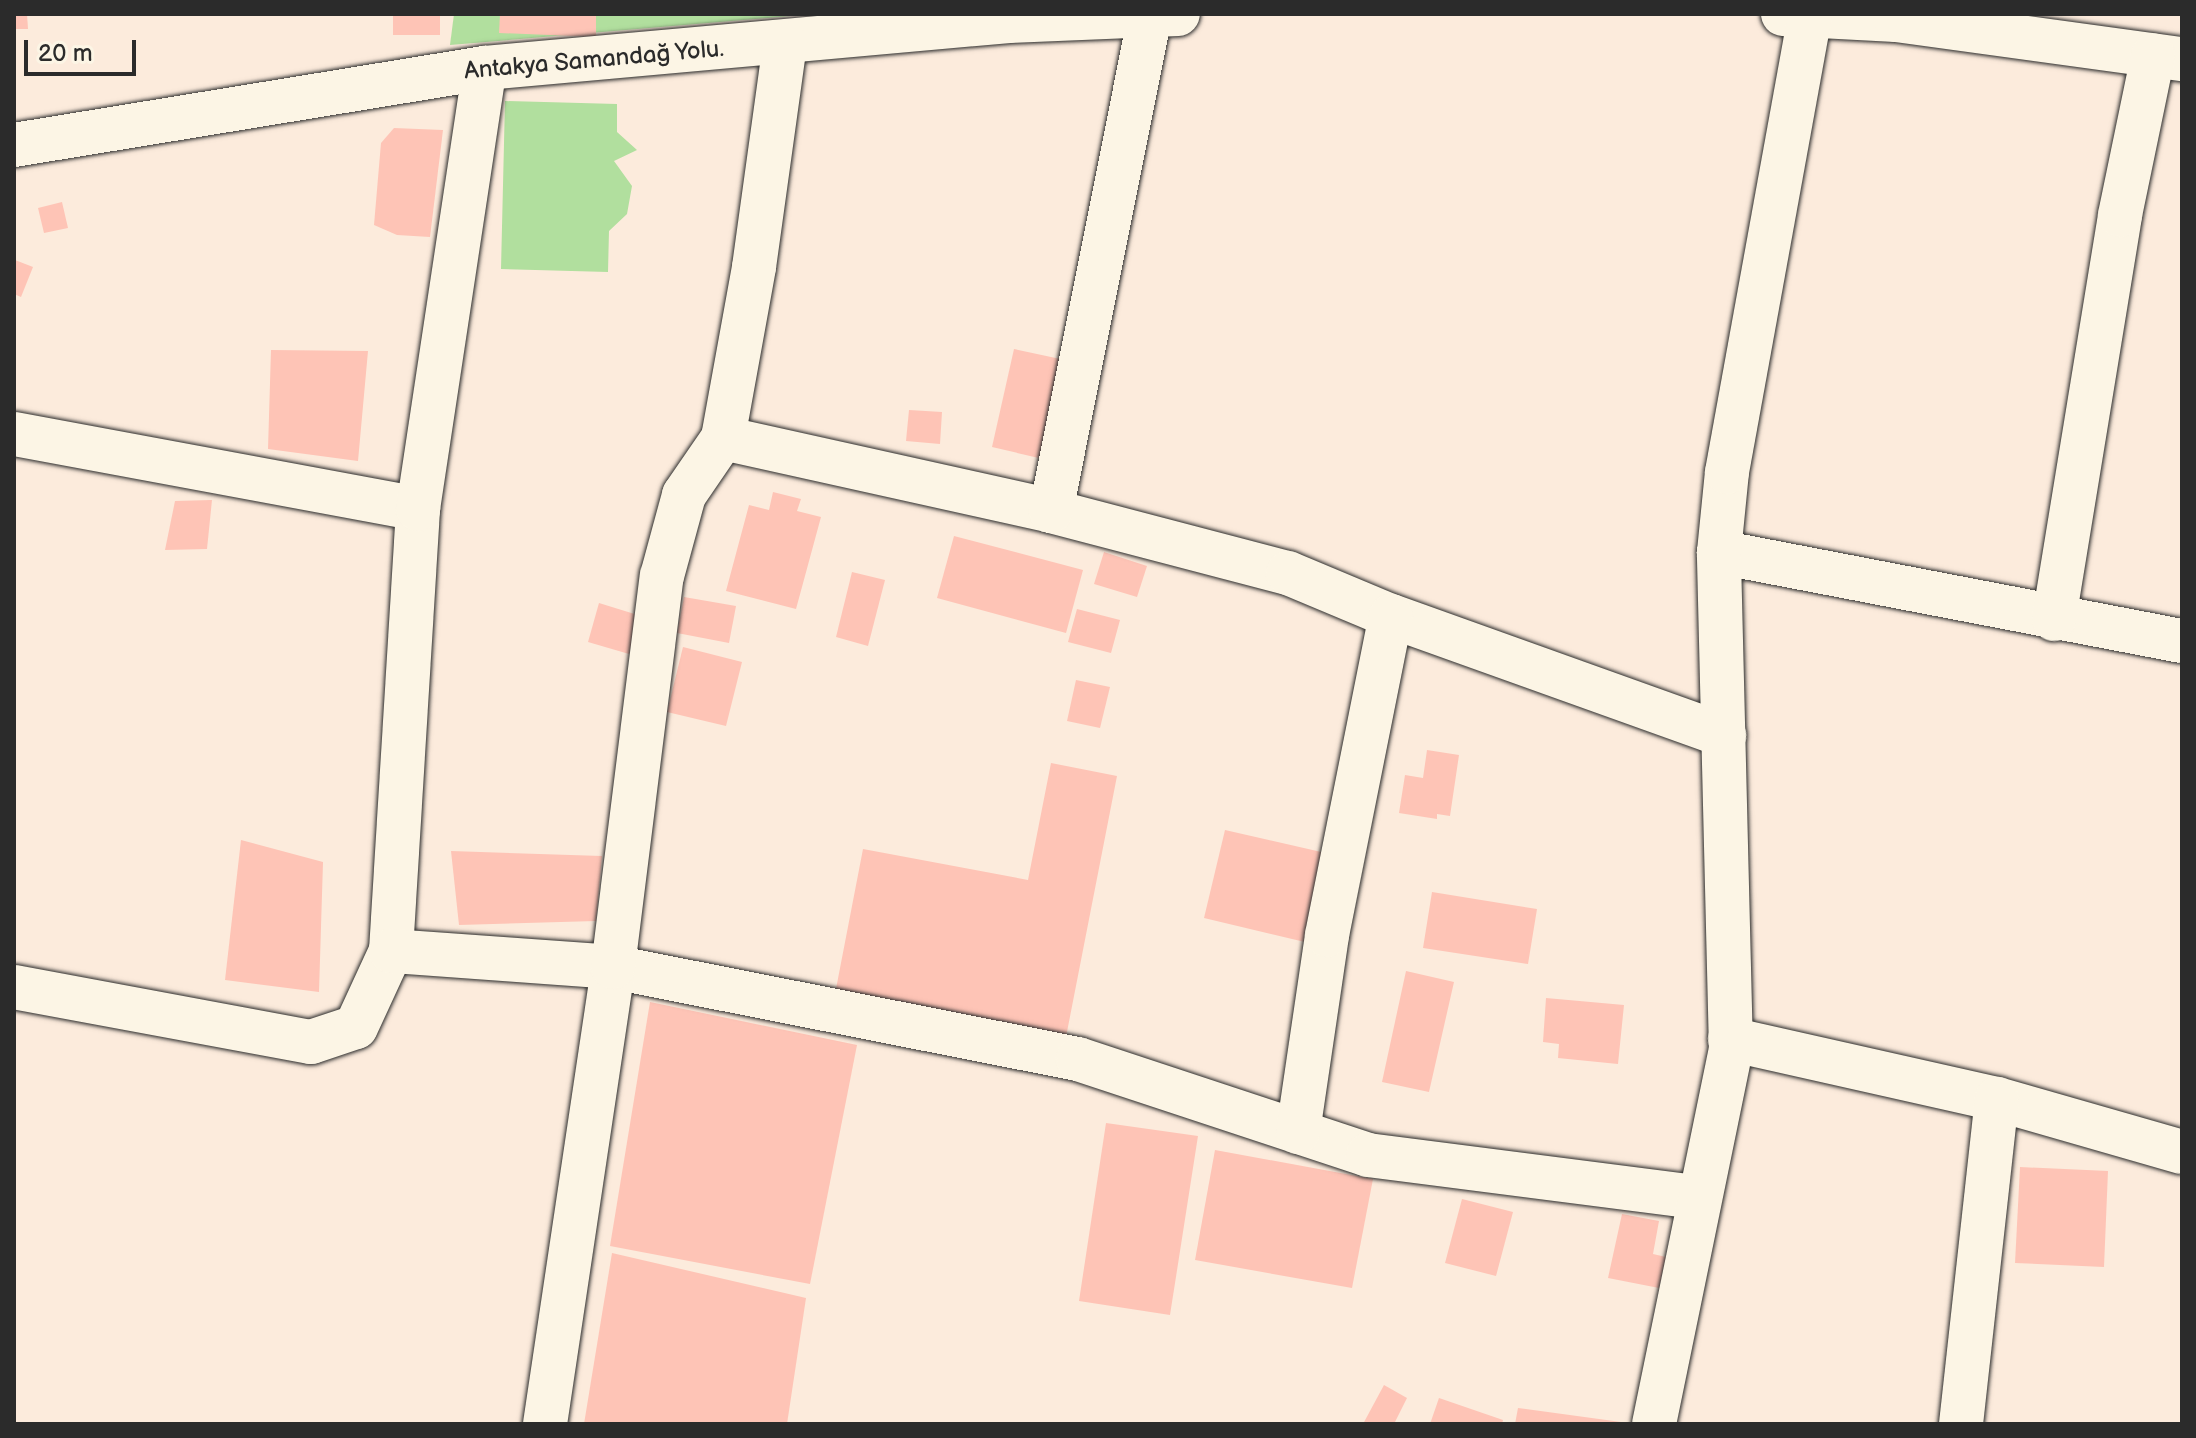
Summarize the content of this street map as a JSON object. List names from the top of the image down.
{
  "streets": {
    "street": ["Antakya Samandağ Yolu."]
  },
  "scale_bar": "20 m"
}
